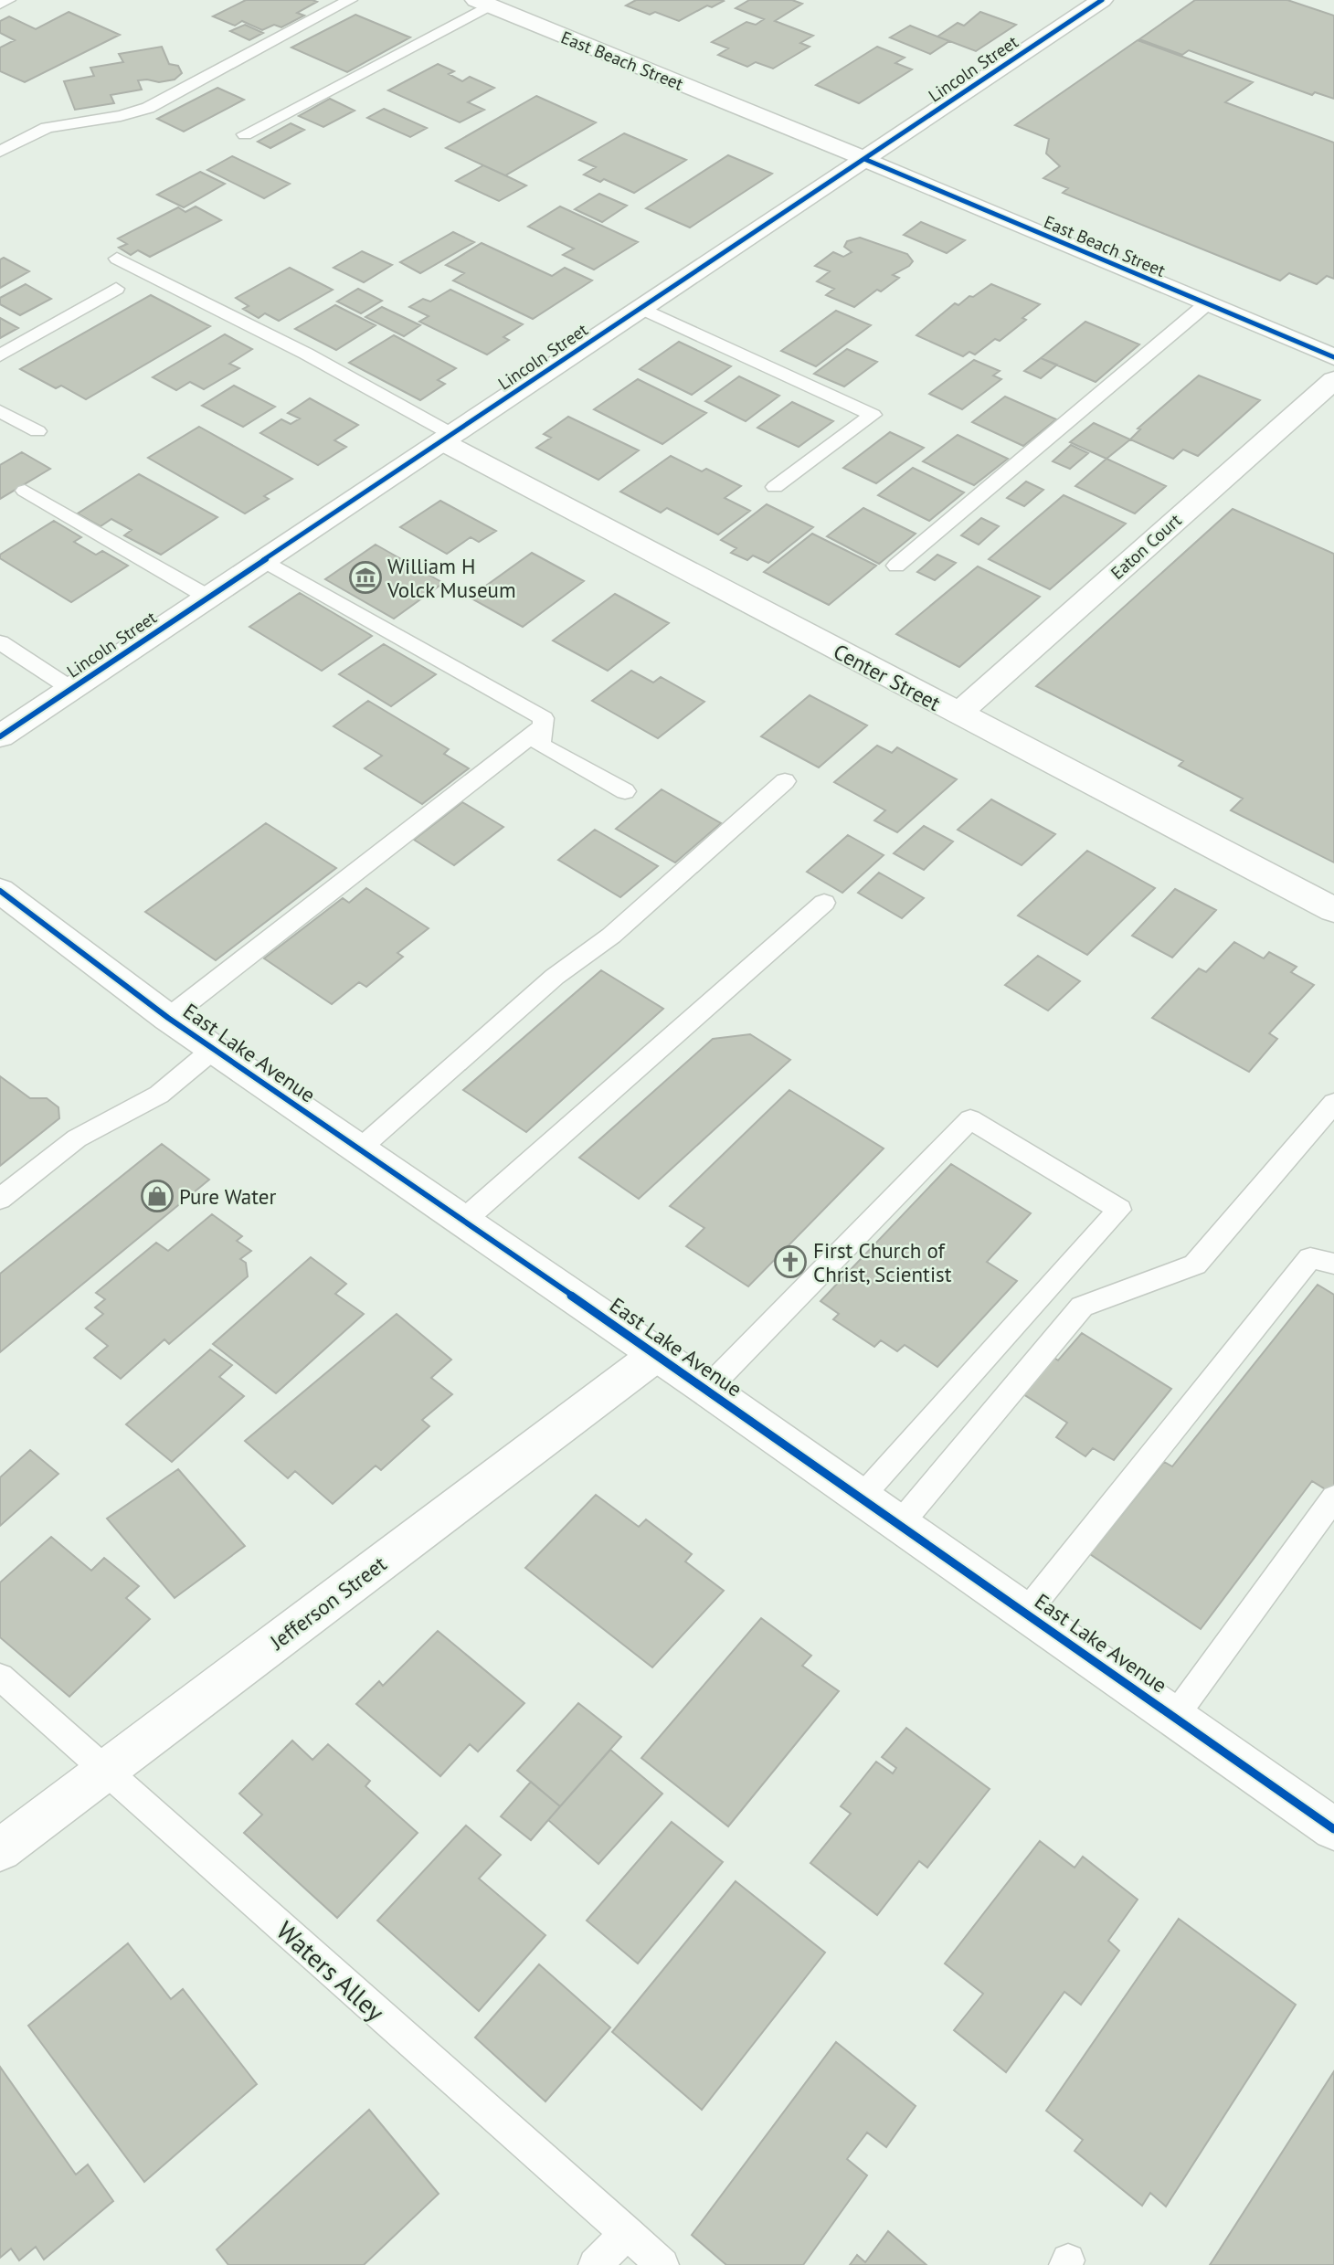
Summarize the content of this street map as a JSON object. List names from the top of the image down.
{
  "streets": {
    "street": [
      "East Beach Street",
      "Lincoln Street",
      "Eaton Court",
      "Center Street",
      "East Lake Avenue",
      "Jefferson Street"
    ],
    "lane": ["Waters Alley"]
  },
  "crossings": [
    ["East Beach Street", "Lincoln Street"],
    ["Lincoln Street", "Center Street"],
    ["Eaton Court", "Center Street"],
    ["East Lake Avenue", "Jefferson Street"],
    ["Jefferson Street", "Waters Alley"]
  ],
  "places": {
    "museum": ["William H Volck Museum"],
    "shop": ["Pure Water"],
    "church": ["First Church of Christ, Scientist"]
  }
}
